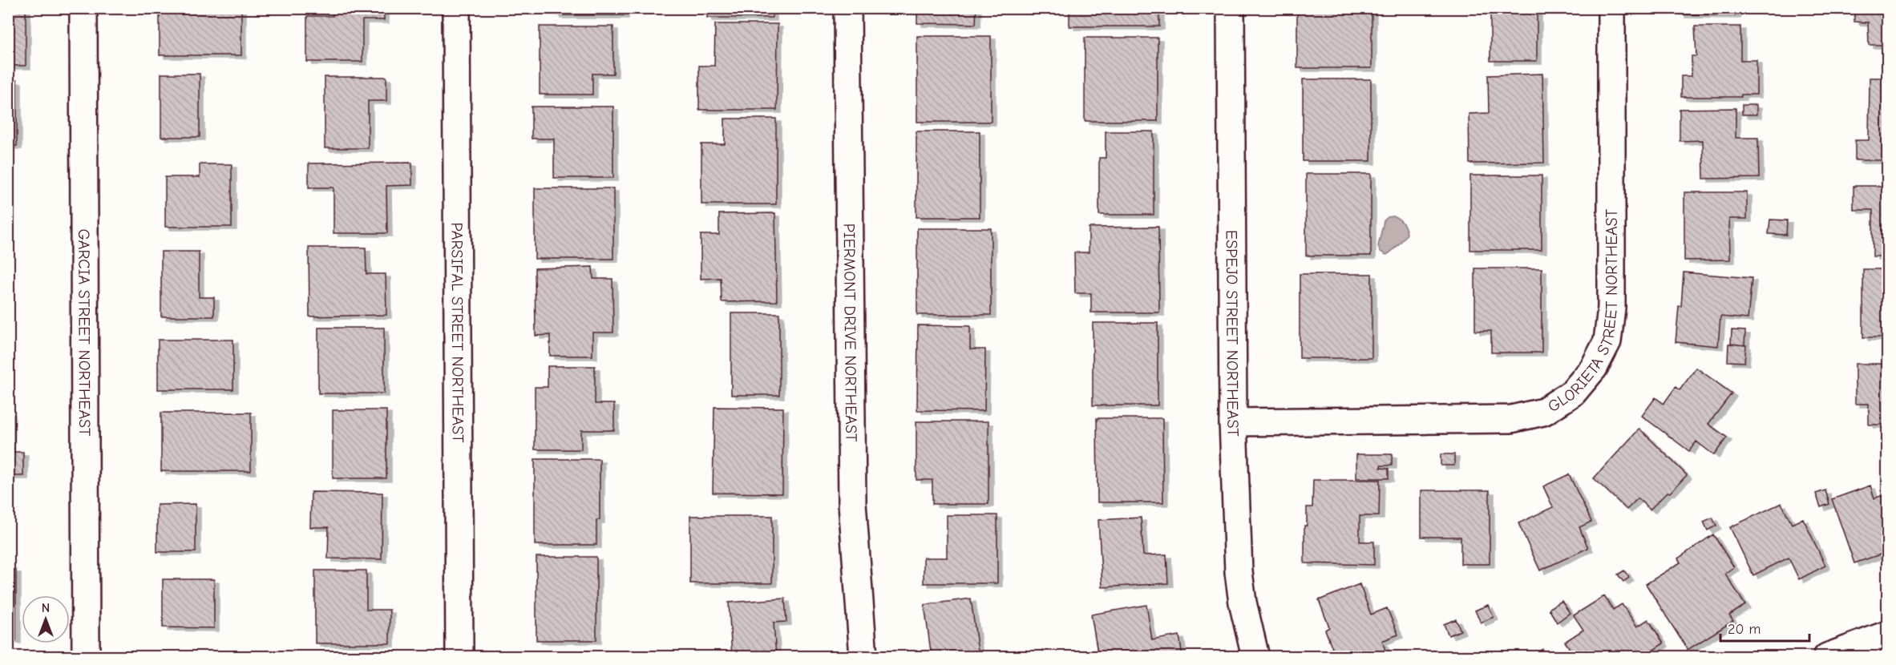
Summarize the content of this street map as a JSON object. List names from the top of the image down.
{
  "streets": {
    "street": [
      "GLORIETA STREET NORTHEAST",
      "GARCIA STREET NORTHEAST",
      "PARSIFAL STREET NORTHEAST",
      "PIERMONT DRIVE NORTHEAST",
      "ESPEJO STREET NORTHEAST"
    ]
  },
  "crossings": [
    ["GLORIETA STREET NORTHEAST", "ESPEJO STREET NORTHEAST"]
  ],
  "scale_bar": "20 m",
  "north": "top"
}
